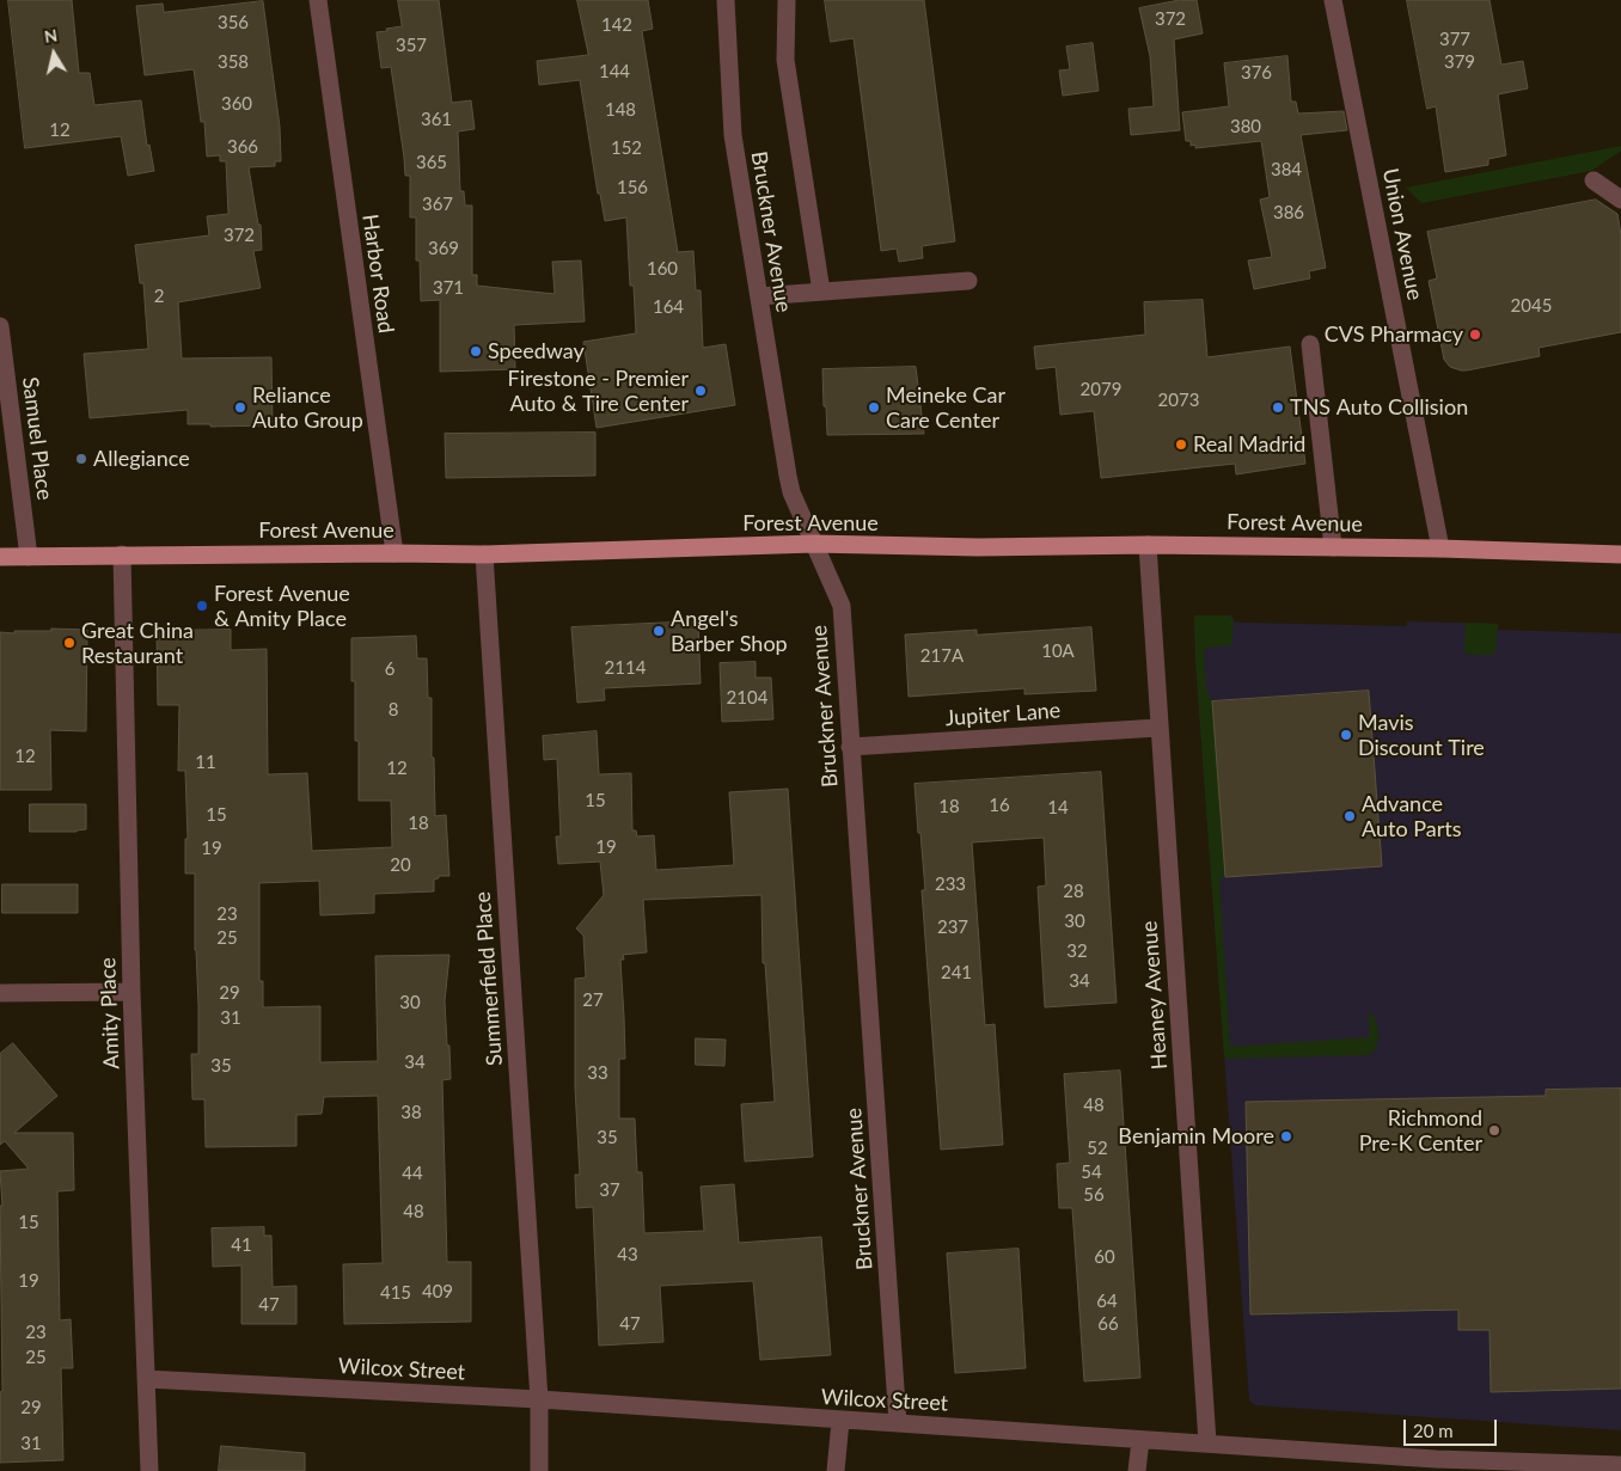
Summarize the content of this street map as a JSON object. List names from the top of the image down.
{
  "streets": {
    "main road": ["Forest Avenue"],
    "street": [
      "Bruckner Avenue",
      "Union Avenue",
      "Harbor Road",
      "Samuel Place",
      "Jupiter Lane",
      "Summerfield Place",
      "Heaney Avenue",
      "Amity Place",
      "Wilcox Street"
    ]
  },
  "crossings": [
    ["Bruckner Avenue", "Forest Avenue"],
    ["Bruckner Avenue", "Jupiter Lane"],
    ["Bruckner Avenue", "Wilcox Street"],
    ["Union Avenue", "Forest Avenue"],
    ["Harbor Road", "Forest Avenue"],
    ["Samuel Place", "Forest Avenue"],
    ["Forest Avenue", "Summerfield Place"],
    ["Forest Avenue", "Heaney Avenue"],
    ["Forest Avenue", "Amity Place"],
    ["Jupiter Lane", "Heaney Avenue"],
    ["Summerfield Place", "Wilcox Street"],
    ["Heaney Avenue", "Wilcox Street"],
    ["Amity Place", "Wilcox Street"]
  ],
  "places": [
    "CVS Pharmacy",
    "Speedway",
    "Firestone - Premier Auto & Tire Center",
    "Reliance Auto Group",
    "Meineke Car Care Center",
    "TNS Auto Collision",
    "Real Madrid",
    "Allegiance",
    "Forest Avenue & Amity Place",
    "Angel's Barber Shop",
    "Great China Restaurant",
    "Mavis Discount Tire",
    "Advance Auto Parts",
    "Richmond Pre-K Center",
    "Benjamin Moore"
  ],
  "house_numbers": [
    "372",
    "356",
    "142",
    "377",
    "357",
    "358",
    "379",
    "144",
    "376",
    "360",
    "148",
    "361",
    "380",
    "12",
    "366",
    "152",
    "365",
    "384",
    "156",
    "367",
    "386",
    "372",
    "369",
    "160",
    "371",
    "2",
    "2045",
    "164",
    "2079",
    "2073",
    "10A",
    "217A",
    "2114",
    "6",
    "2104",
    "8",
    "12",
    "11",
    "12",
    "15",
    "16",
    "18",
    "14",
    "15",
    "18",
    "19",
    "19",
    "20",
    "233",
    "28",
    "23",
    "30",
    "237",
    "25",
    "32",
    "241",
    "34",
    "29",
    "27",
    "30",
    "31",
    "34",
    "35",
    "33",
    "48",
    "38",
    "35",
    "52",
    "54",
    "44",
    "37",
    "56",
    "48",
    "15",
    "41",
    "43",
    "60",
    "19",
    "409",
    "415",
    "64",
    "47",
    "47",
    "66",
    "23",
    "25",
    "29",
    "31"
  ],
  "scale_bar": "20 m",
  "north": "top"
}
